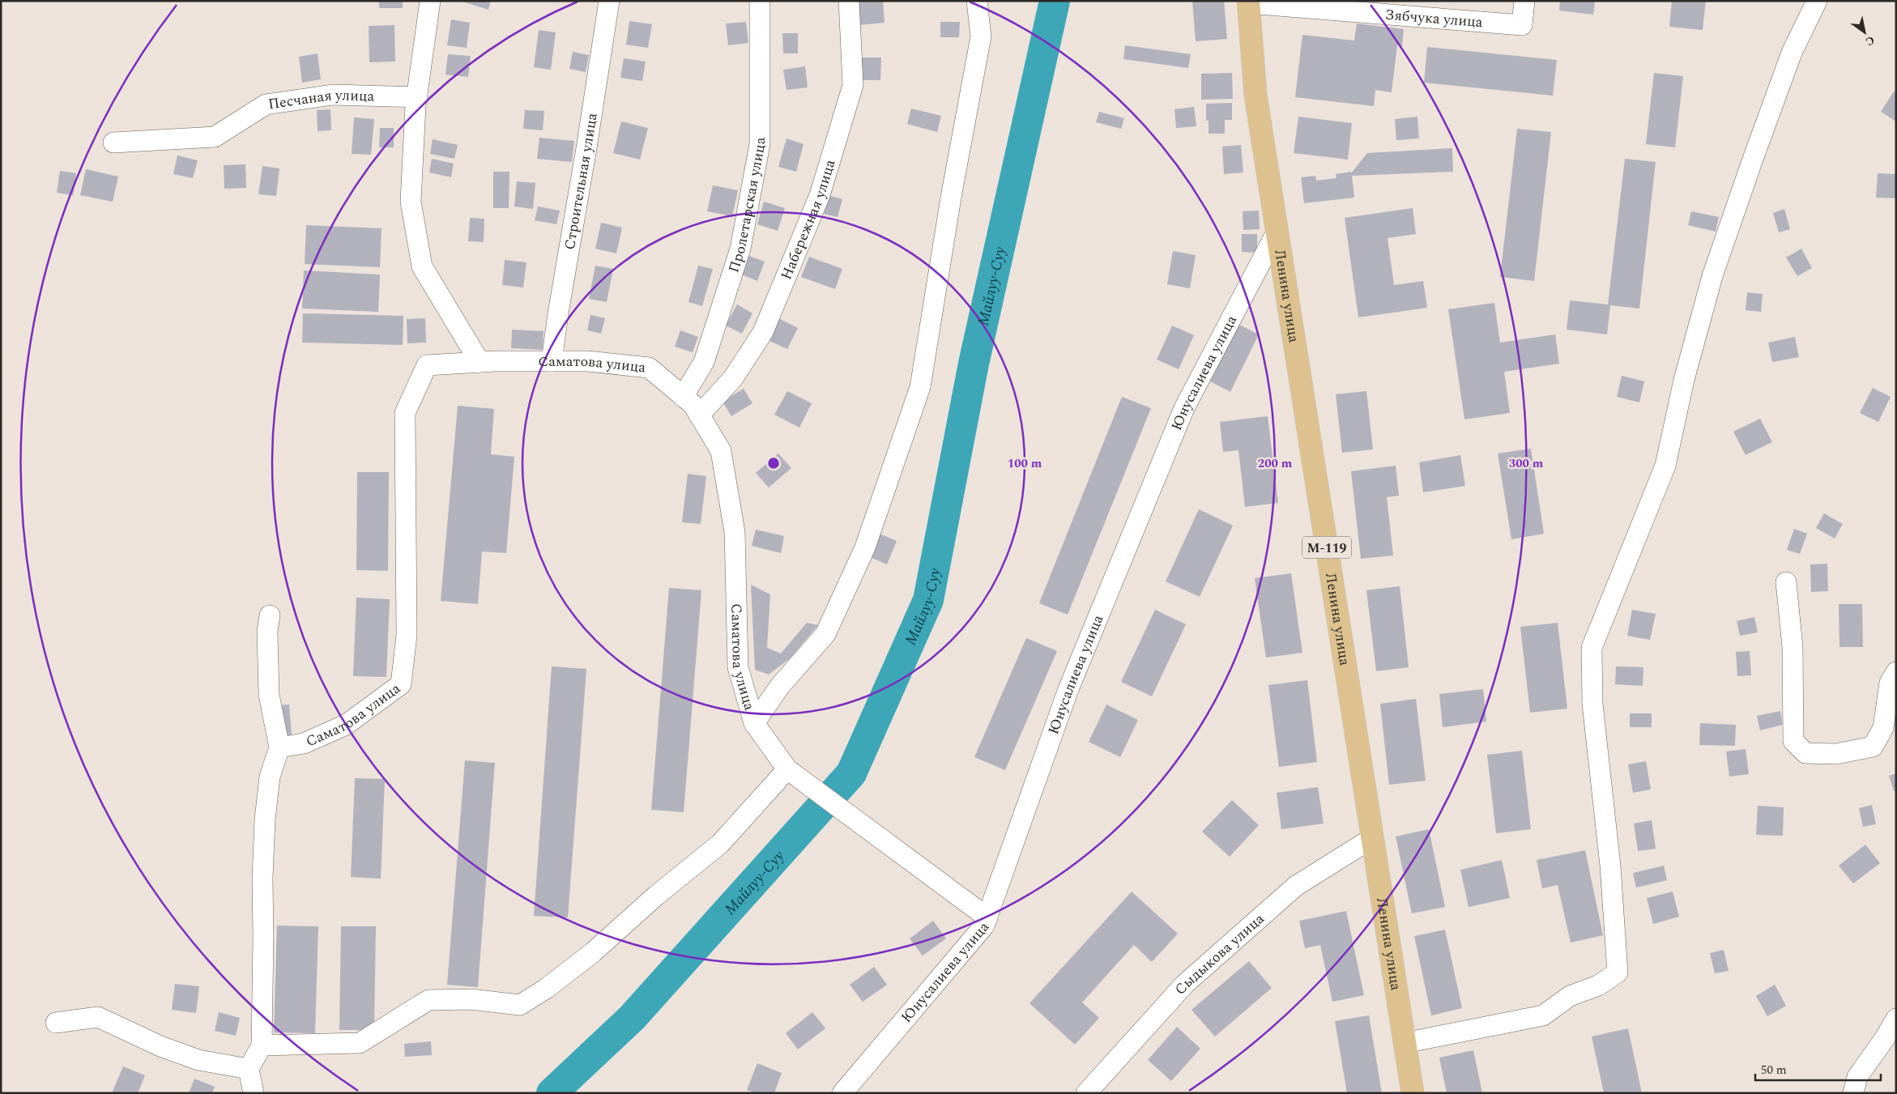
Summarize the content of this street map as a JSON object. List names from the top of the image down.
{
  "streets": {
    "main road": ["Ленина улица", "М-119"],
    "street": [
      "Зябчука улица",
      "Песчаная улица",
      "Строительная улица",
      "Пролетарская улица",
      "Набережная улица",
      "Саматова улица",
      "Юнусалиева улица",
      "Сыдыкова улица"
    ]
  },
  "crossings": [
    ["Зябчука улица", "Ленина улица"],
    ["Строительная улица", "Саматова улица"],
    ["Пролетарская улица", "Саматова улица"],
    ["Набережная улица", "Саматова улица"],
    ["Ленина улица", "Юнусалиева улица"],
    ["Ленина улица", "Сыдыкова улица"],
    ["Саматова улица", "Юнусалиева улица"]
  ],
  "water": ["Майлуу-Суу"],
  "scale_bar": "50 m",
  "north": "bottom right",
  "rings": ["100 m", "200 m", "300 m"]
}
